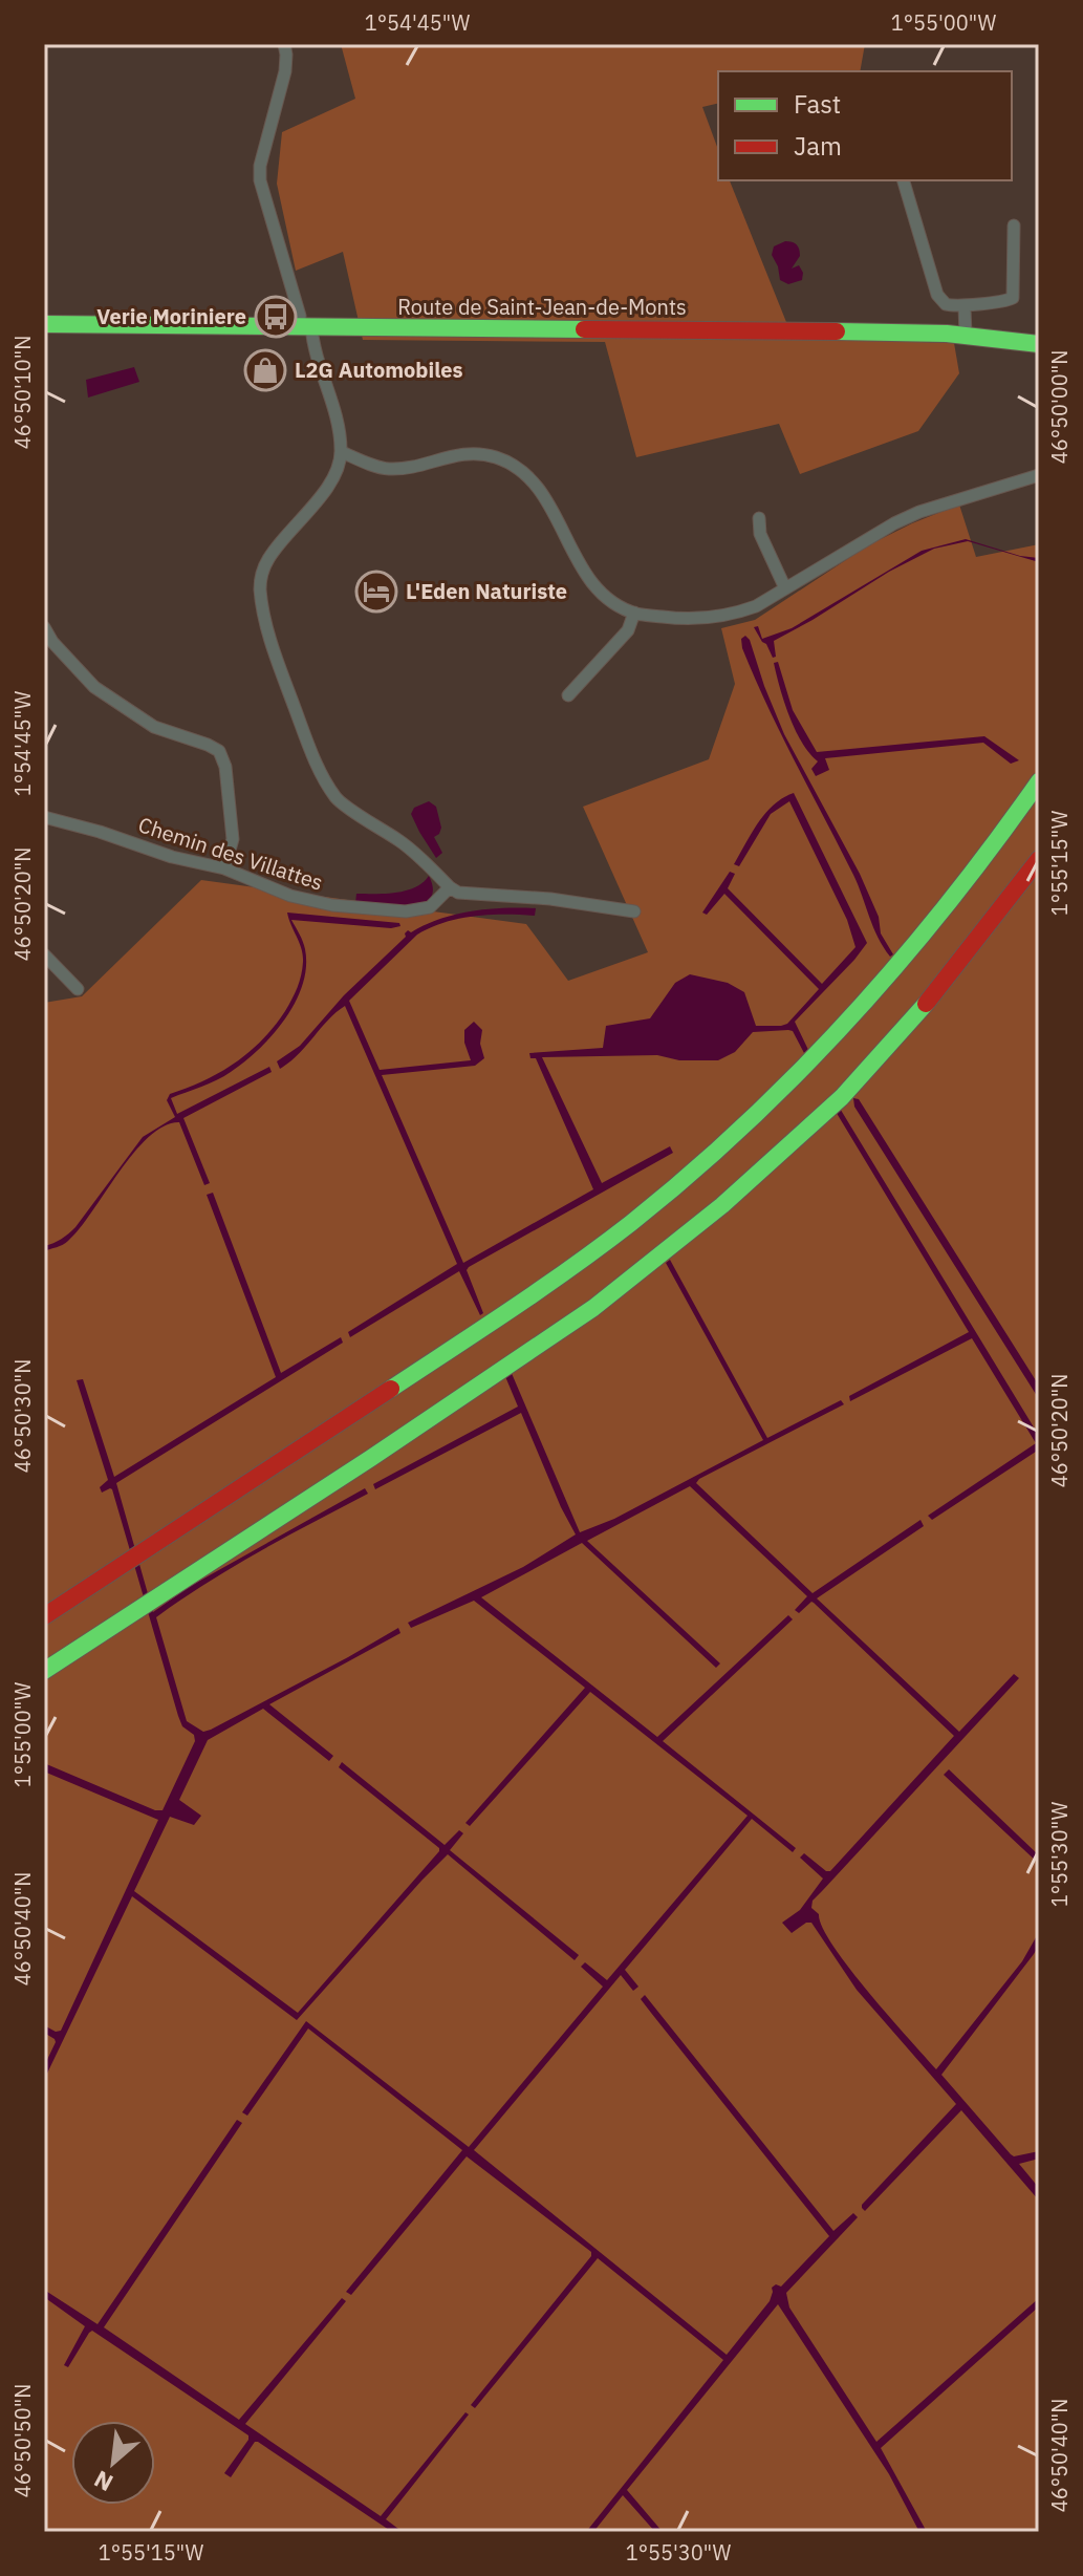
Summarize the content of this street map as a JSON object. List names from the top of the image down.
{
  "streets": {
    "main road": ["Route de Saint-Jean-de-Monts"],
    "street": ["Chemin des Villattes"]
  },
  "places": {
    "bus stop": ["Verie Moriniere"],
    "shop": ["L2G Automobiles"],
    "hotel": ["L'Eden Naturiste"]
  },
  "legend": ["Fast", "Jam"],
  "north": "bottom left",
  "coordinates": [
    "1°54'45\"W",
    "1°55'00\"W",
    "46°50'10\"N",
    "46°50'00\"N",
    "1°55'15\"W",
    "46°50'20\"N",
    "46°50'30\"N",
    "1°55'30\"W",
    "46°50'40\"N",
    "46°50'50\"N"
  ]
}
